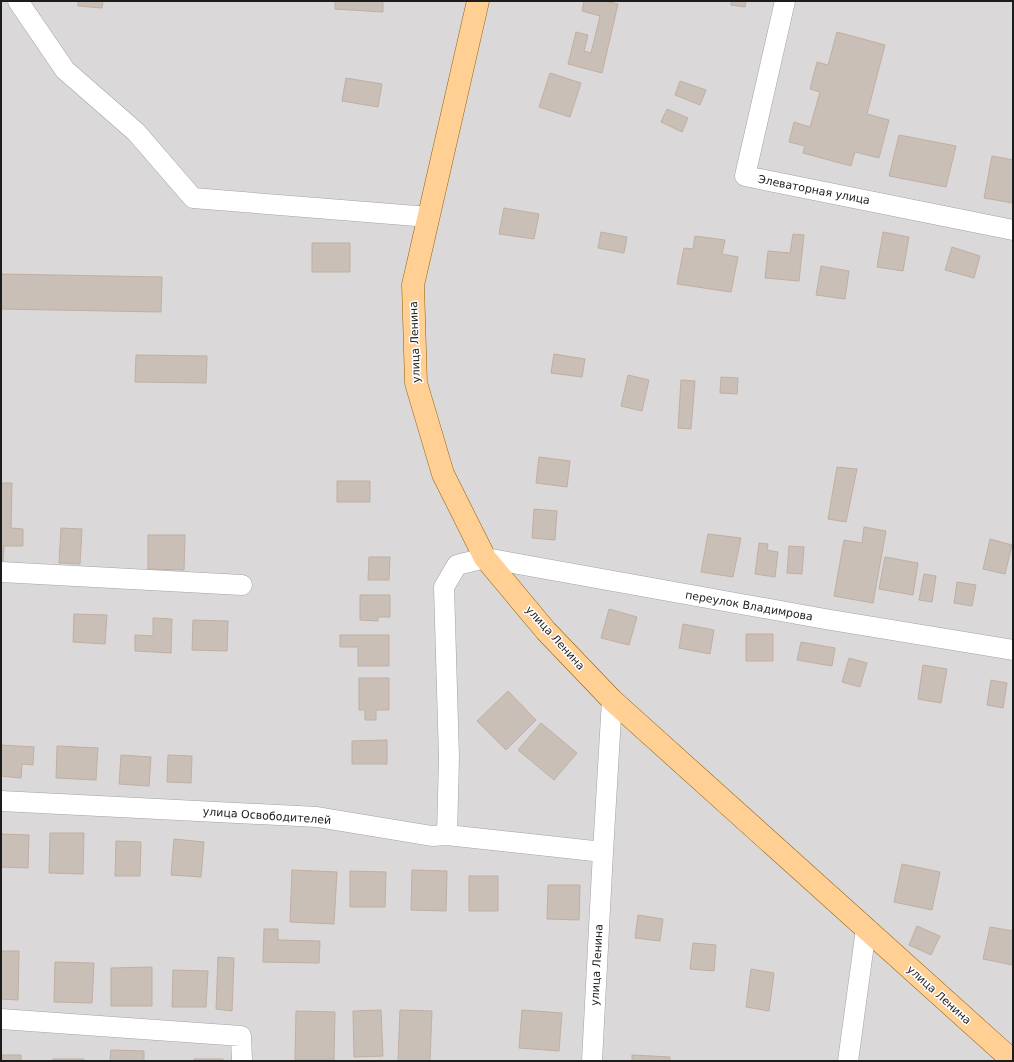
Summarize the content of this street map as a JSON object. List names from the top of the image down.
{
  "streets": {
    "main road": ["улица Ленина"],
    "street": ["Элеваторная улица", "переулок Владимрова", "улица Освободителей"]
  },
  "crossings": [
    ["улица Ленина", "переулок Владимрова"],
    ["улица Ленина", "улица Освободителей"]
  ]
}
